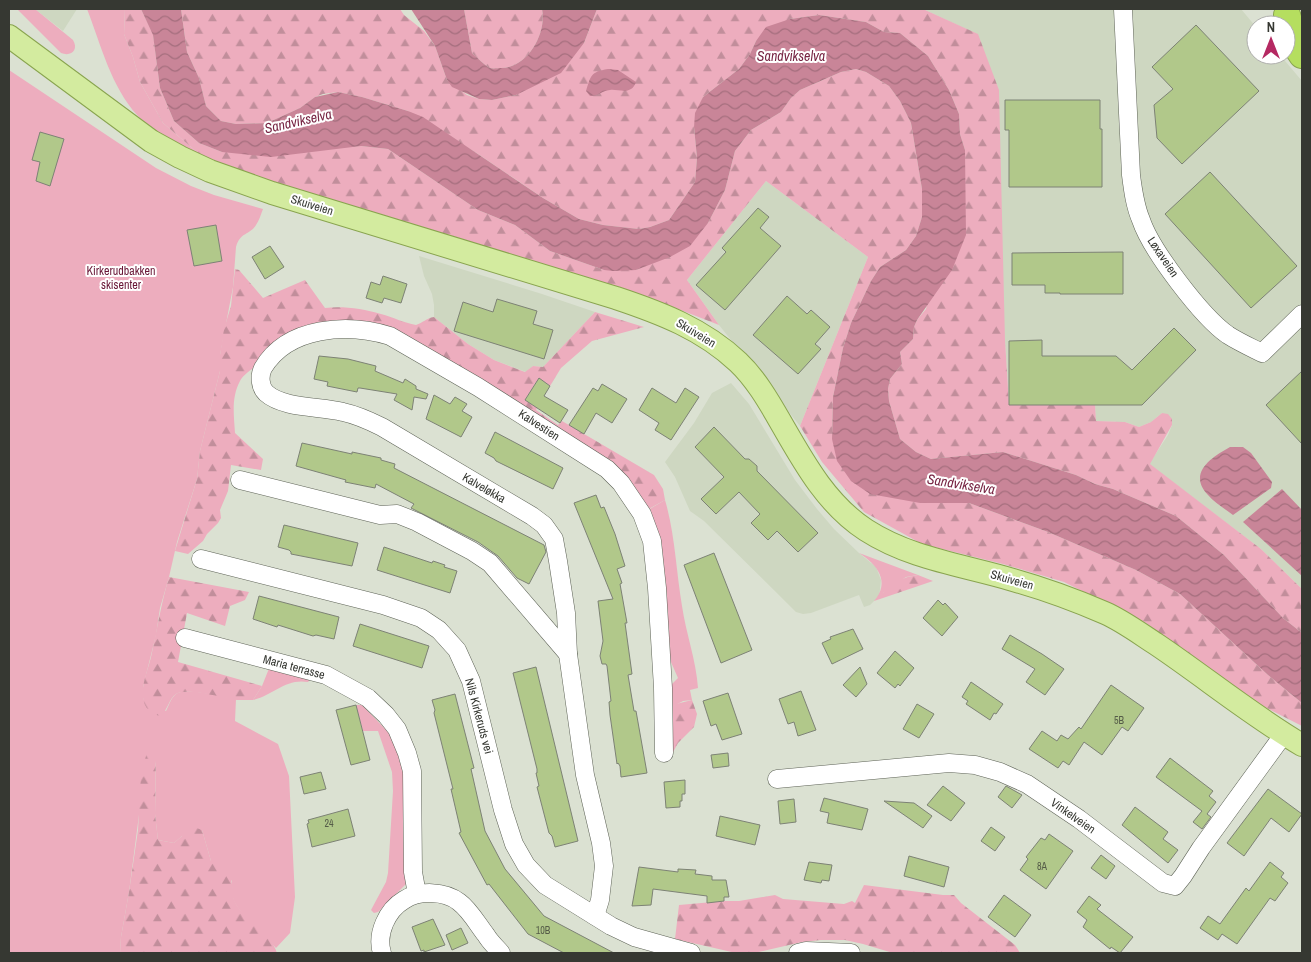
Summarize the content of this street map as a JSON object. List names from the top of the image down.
{
  "streets": {
    "main road": ["Skuiveien"],
    "street": [
      "Løxaveien",
      "Kalvestien",
      "Kalveløkka",
      "Maria terrasse",
      "Nils Kirkeruds vei",
      "Vinkelveien"
    ]
  },
  "crossings": [
    ["Skuiveien", "Vinkelveien"],
    ["Kalvestien", "Kalveløkka"],
    ["Kalveløkka", "Nils Kirkeruds vei"]
  ],
  "water": ["Sandvikselva"],
  "parks": ["Kirkerudbakken skisenter"],
  "house_numbers": [
    "5B",
    "24",
    "8A",
    "10B"
  ],
  "north": "top"
}
